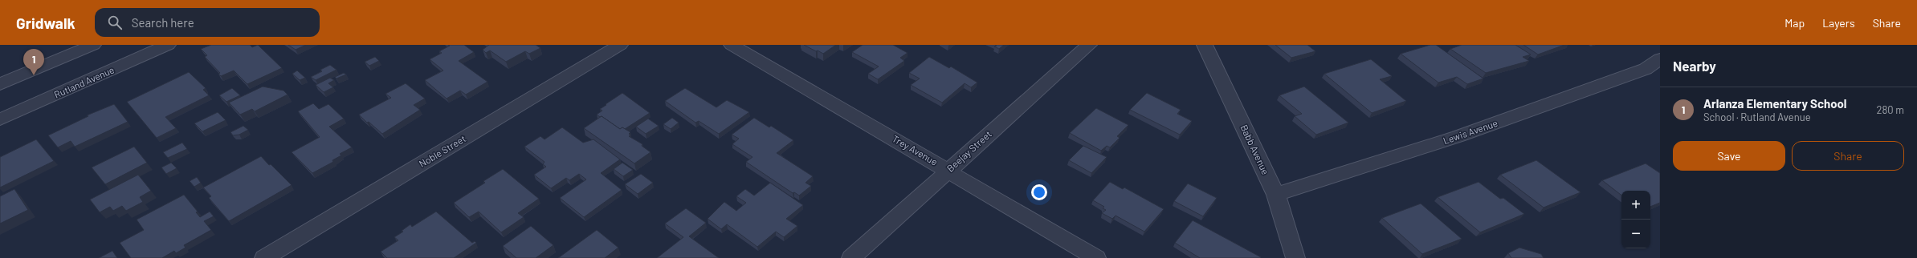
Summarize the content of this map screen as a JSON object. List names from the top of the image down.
{
  "streets": {
    "street": [
      "Rutland Avenue",
      "Lewis Avenue",
      "Babb Avenue",
      "Trey Avenue",
      "Noble Street",
      "Beejay Street"
    ]
  },
  "crossings": [
    ["Lewis Avenue", "Babb Avenue"],
    ["Trey Avenue", "Beejay Street"]
  ],
  "page": {
    "header": "Gridwalk",
    "search": "Search here",
    "nav": ["Map", "Layers", "Share"],
    "heading": "Nearby",
    "pins": "1",
    "list": [
      {
        "mark": "1",
        "name": "Arlanza Elementary School",
        "note": "School · Rutland Avenue",
        "value": "280 m"
      }
    ],
    "buttons": ["Save", "Share"],
    "map_buttons": ["+", "−"]
  }
}
